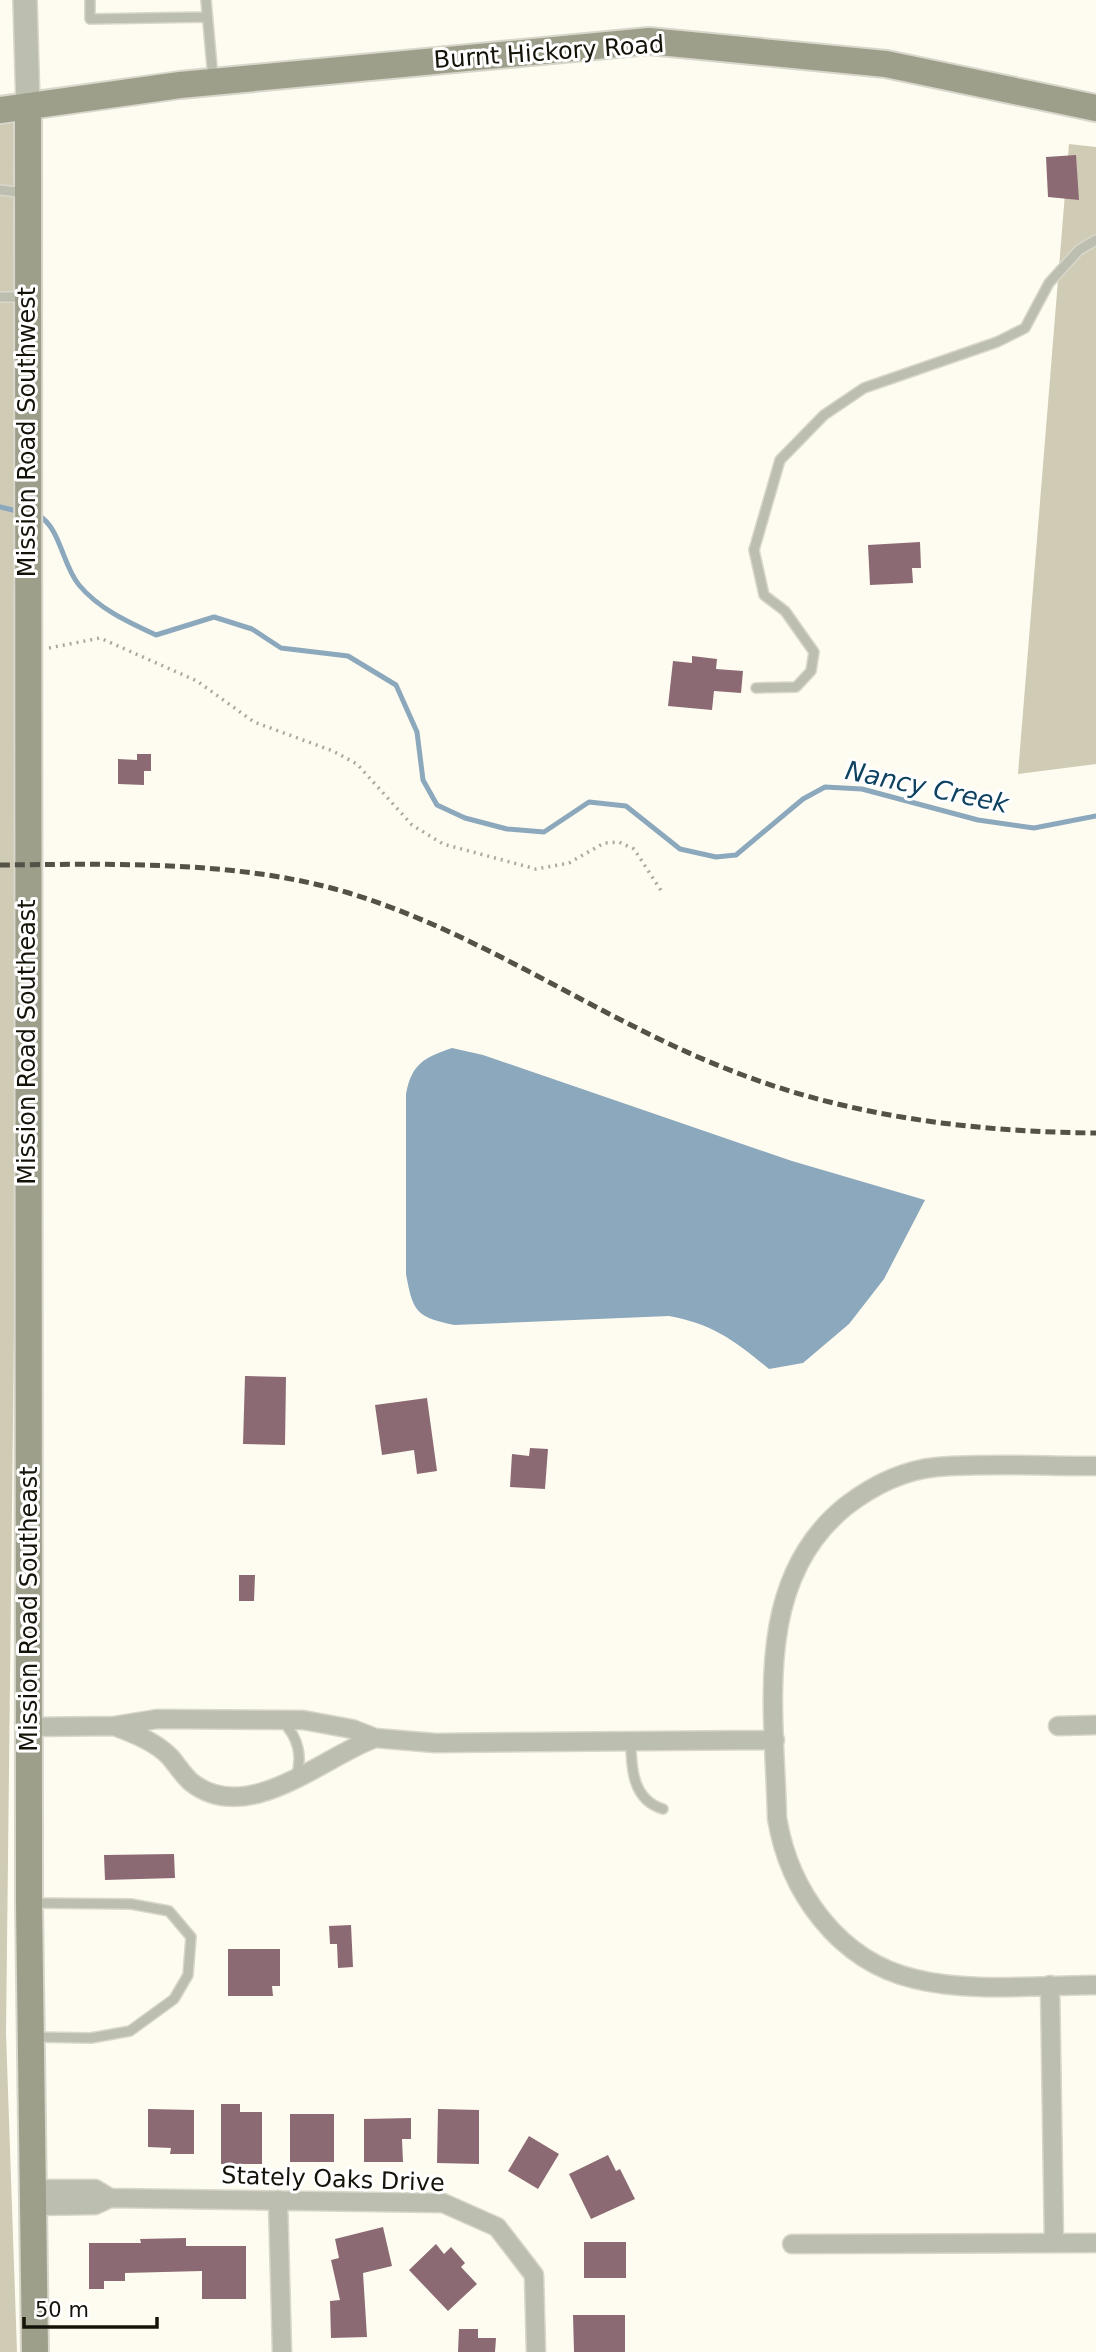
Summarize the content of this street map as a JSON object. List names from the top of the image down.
{
  "streets": {
    "main road": ["Burnt Hickory Road", "Mission Road Southwest", "Mission Road Southeast"],
    "street": ["Stately Oaks Drive"]
  },
  "crossings": [
    ["Burnt Hickory Road", "Mission Road Southwest"],
    ["Mission Road Southwest", "Mission Road Southeast"],
    ["Mission Road Southeast", "Stately Oaks Drive"]
  ],
  "water": ["Nancy Creek"],
  "scale_bar": "50 m"
}
